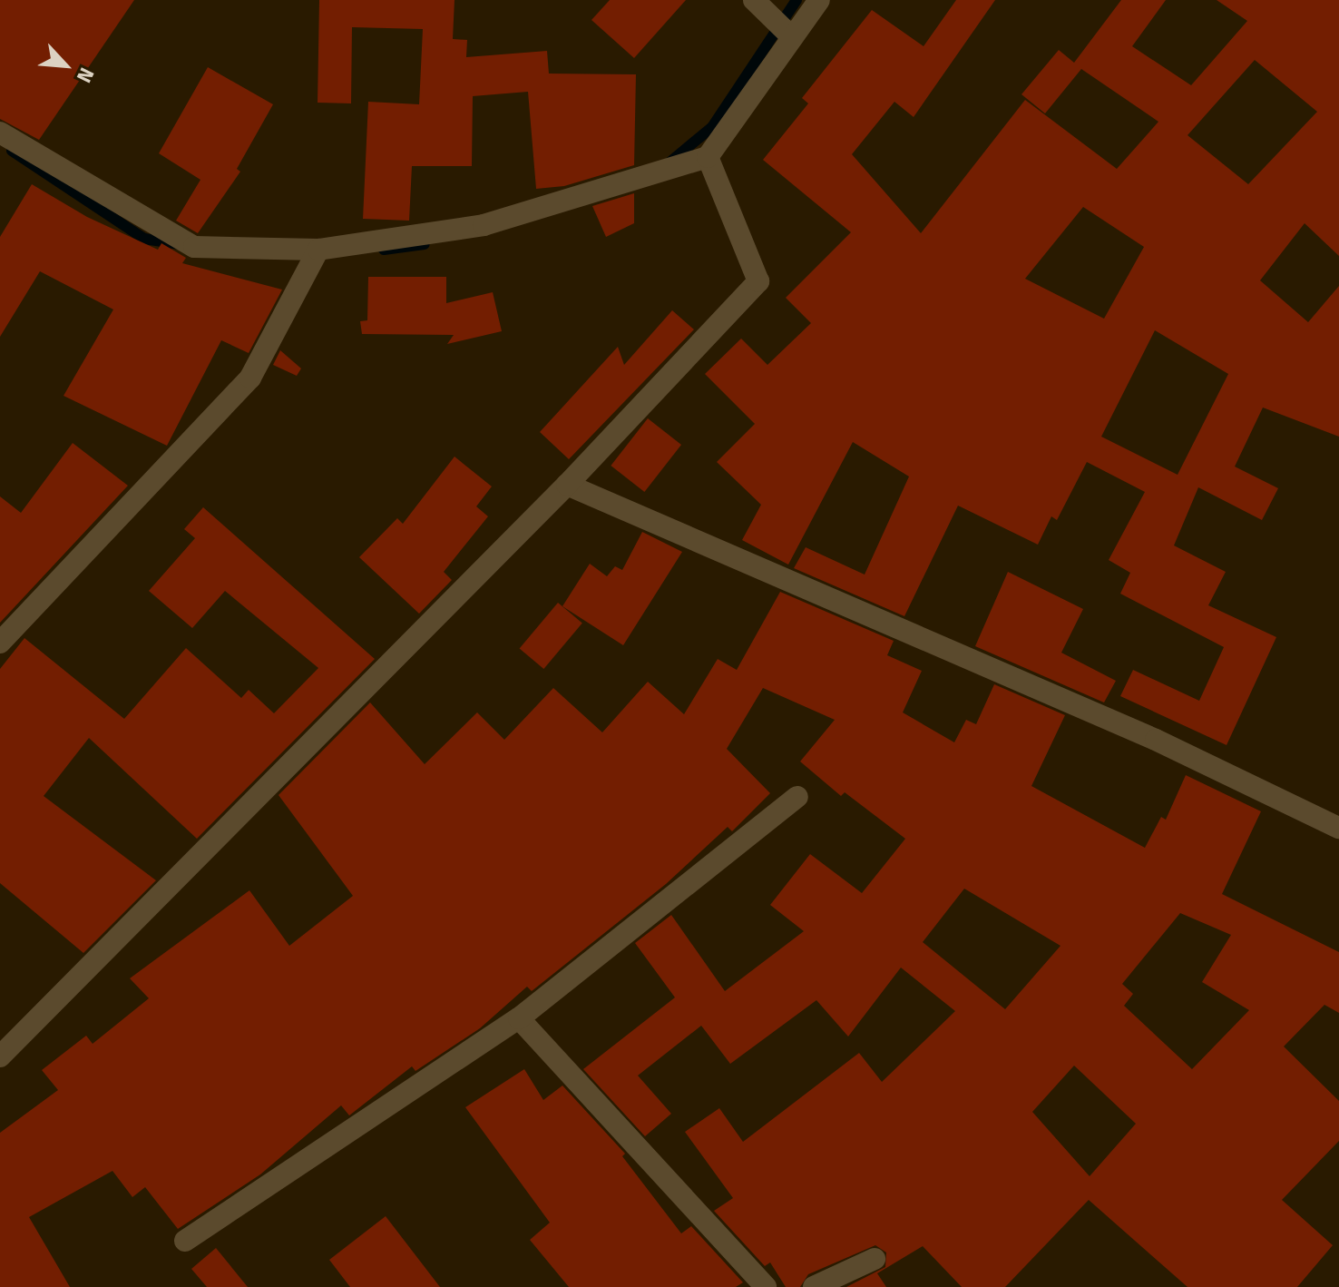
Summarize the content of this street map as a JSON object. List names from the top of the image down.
{
  "north": "bottom right"
}
